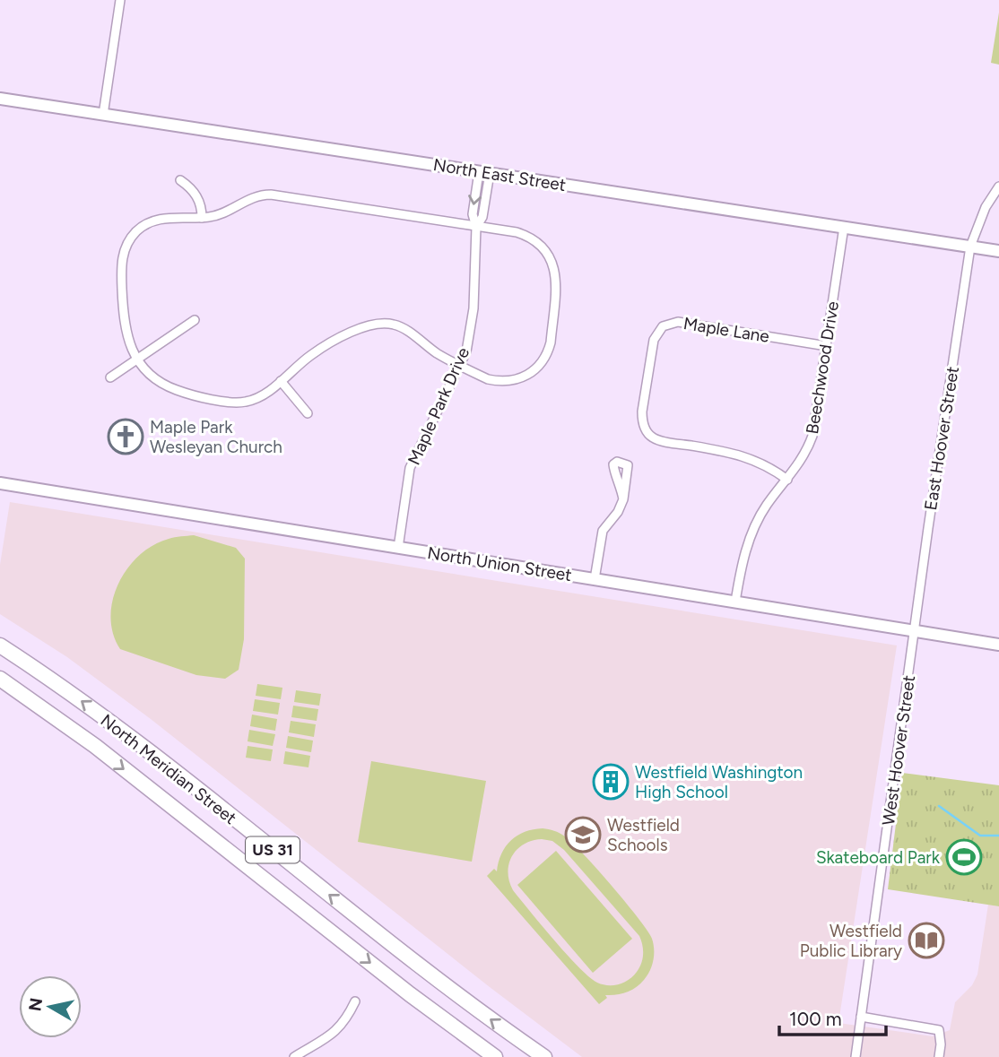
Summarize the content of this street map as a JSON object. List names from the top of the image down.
{
  "streets": {
    "highway": ["North Meridian Street", "US 31"],
    "street": [
      "North East Street",
      "Maple Lane",
      "Beechwood Drive",
      "Maple Park Drive",
      "East Hoover Street",
      "North Union Street",
      "West Hoover Street"
    ]
  },
  "crossings": [
    ["North East Street", "Beechwood Drive"],
    ["North East Street", "Maple Park Drive"],
    ["North East Street", "East Hoover Street"],
    ["Maple Lane", "Beechwood Drive"],
    ["Beechwood Drive", "North Union Street"],
    ["Maple Park Drive", "North Union Street"],
    ["East Hoover Street", "North Union Street"],
    ["East Hoover Street", "West Hoover Street"],
    ["North Union Street", "West Hoover Street"]
  ],
  "places": {
    "church": ["Maple Park Wesleyan Church"],
    "building": ["Westfield Washington High School"],
    "school or university": ["Westfield Schools"],
    "sports": ["Skateboard Park"],
    "library": ["Westfield Public Library"]
  },
  "scale_bar": "100 m",
  "north": "left"
}
